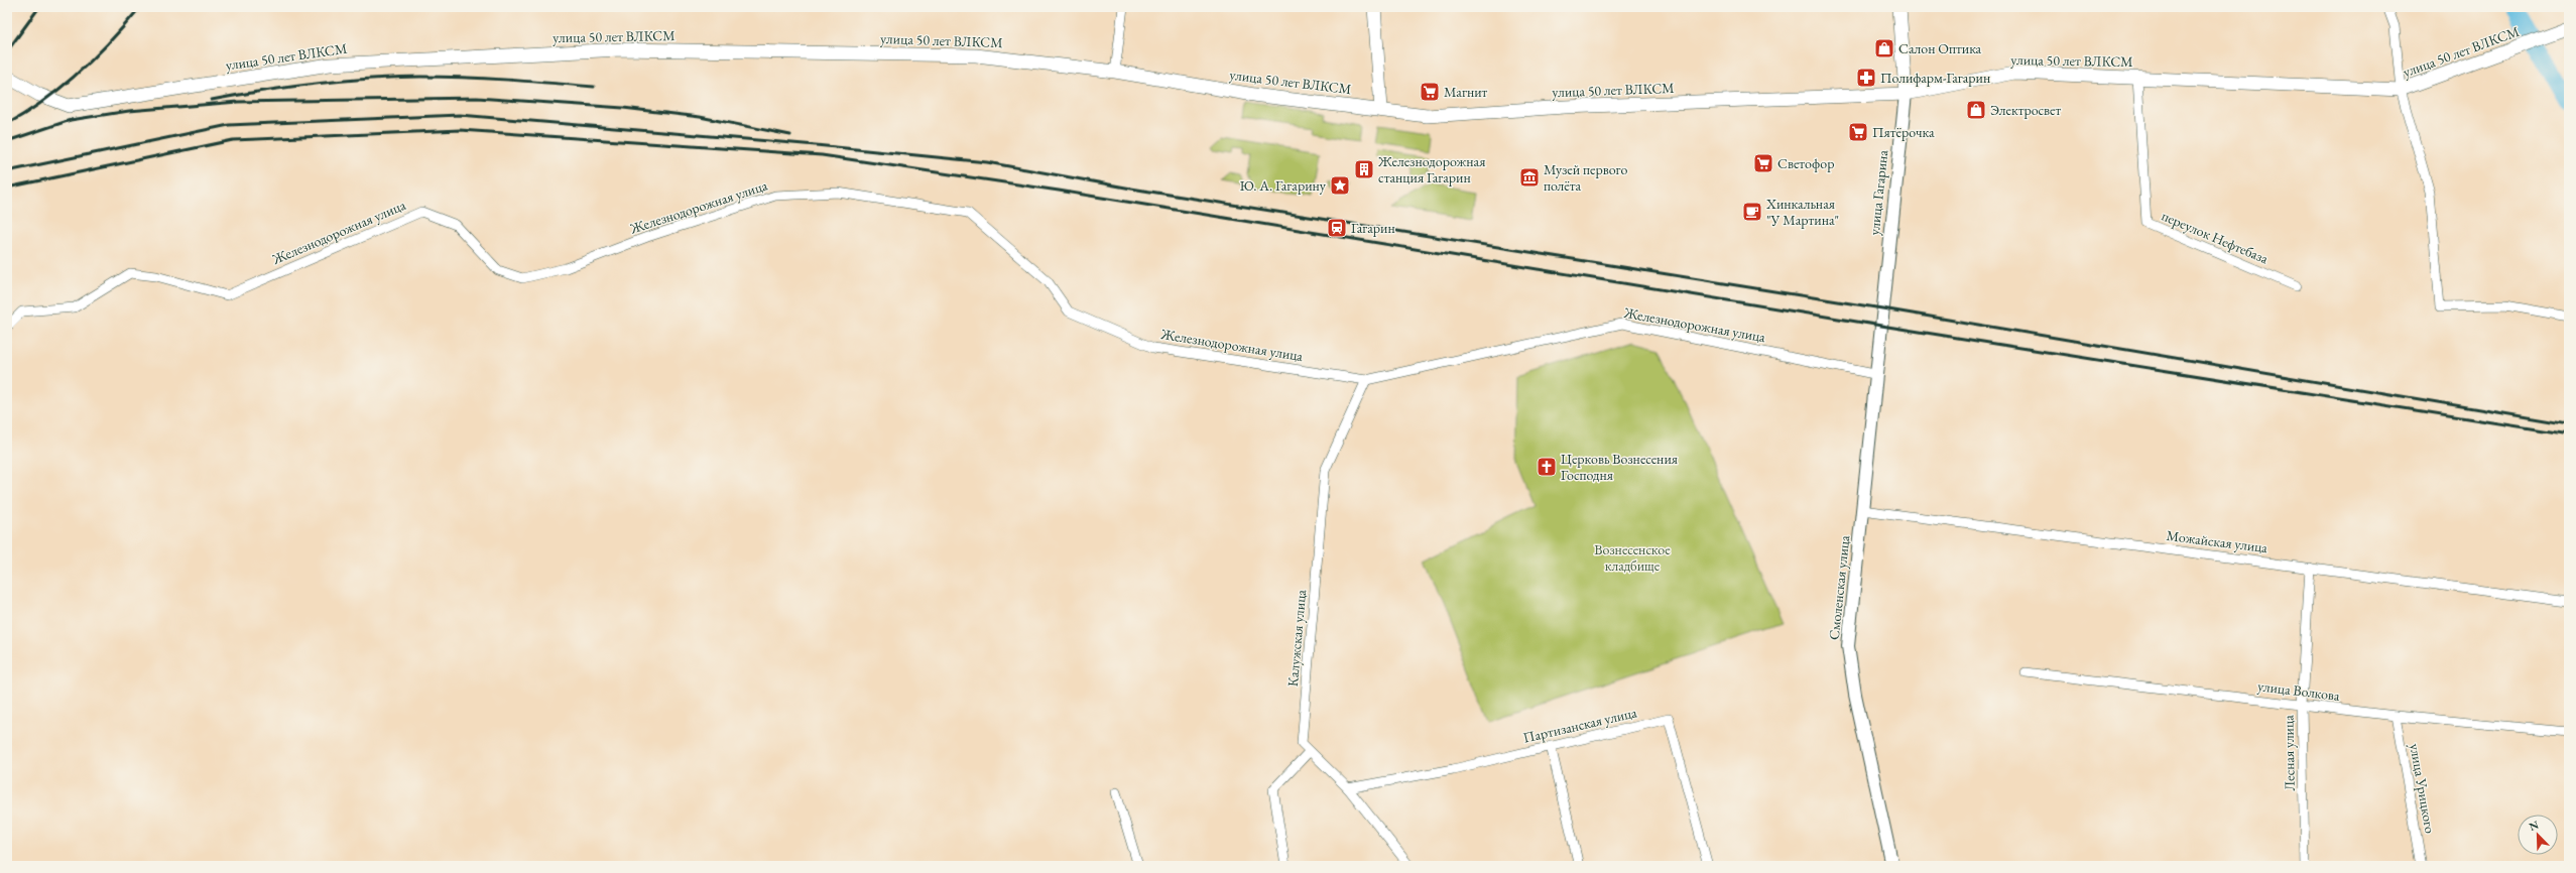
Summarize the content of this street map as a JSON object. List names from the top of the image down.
{
  "streets": {
    "main road": ["улица 50 лет ВЛКСМ", "улица Гагарина"],
    "street": [
      "Железнодорожная улица",
      "переулок Нефтебаза",
      "Можайская улица",
      "Смоленская улица",
      "Калужская улица",
      "улица Волкова",
      "Партизанская улица",
      "Лесная улица",
      "улица Урицкого"
    ]
  },
  "crossings": [
    ["улица 50 лет ВЛКСМ", "улица Гагарина"],
    ["улица 50 лет ВЛКСМ", "переулок Нефтебаза"],
    ["улица Гагарина", "Смоленская улица"],
    ["Железнодорожная улица", "Смоленская улица"],
    ["Железнодорожная улица", "Калужская улица"],
    ["Можайская улица", "Смоленская улица"],
    ["Можайская улица", "Лесная улица"],
    ["Калужская улица", "Партизанская улица"],
    ["улица Волкова", "Лесная улица"],
    ["улица Волкова", "улица Урицкого"]
  ],
  "parks": ["Вознесенское кладбище"],
  "places": {
    "shop": ["Салон Оптика", "Электросвет"],
    "pharmacy": ["Полифарм-Гагарин"],
    "supermarket": ["Магнит", "Пятёрочка", "Светофор"],
    "building": ["Железнодорожная станция Гагарин"],
    "museum": ["Музей первого полёта"],
    "place": ["Ю. А. Гагарину"],
    "cafe": ["Хинкальная \"У Мартина\""],
    "station": ["Гагарин"],
    "church": ["Церковь Вознесения Господня"]
  },
  "north": "top left"
}
